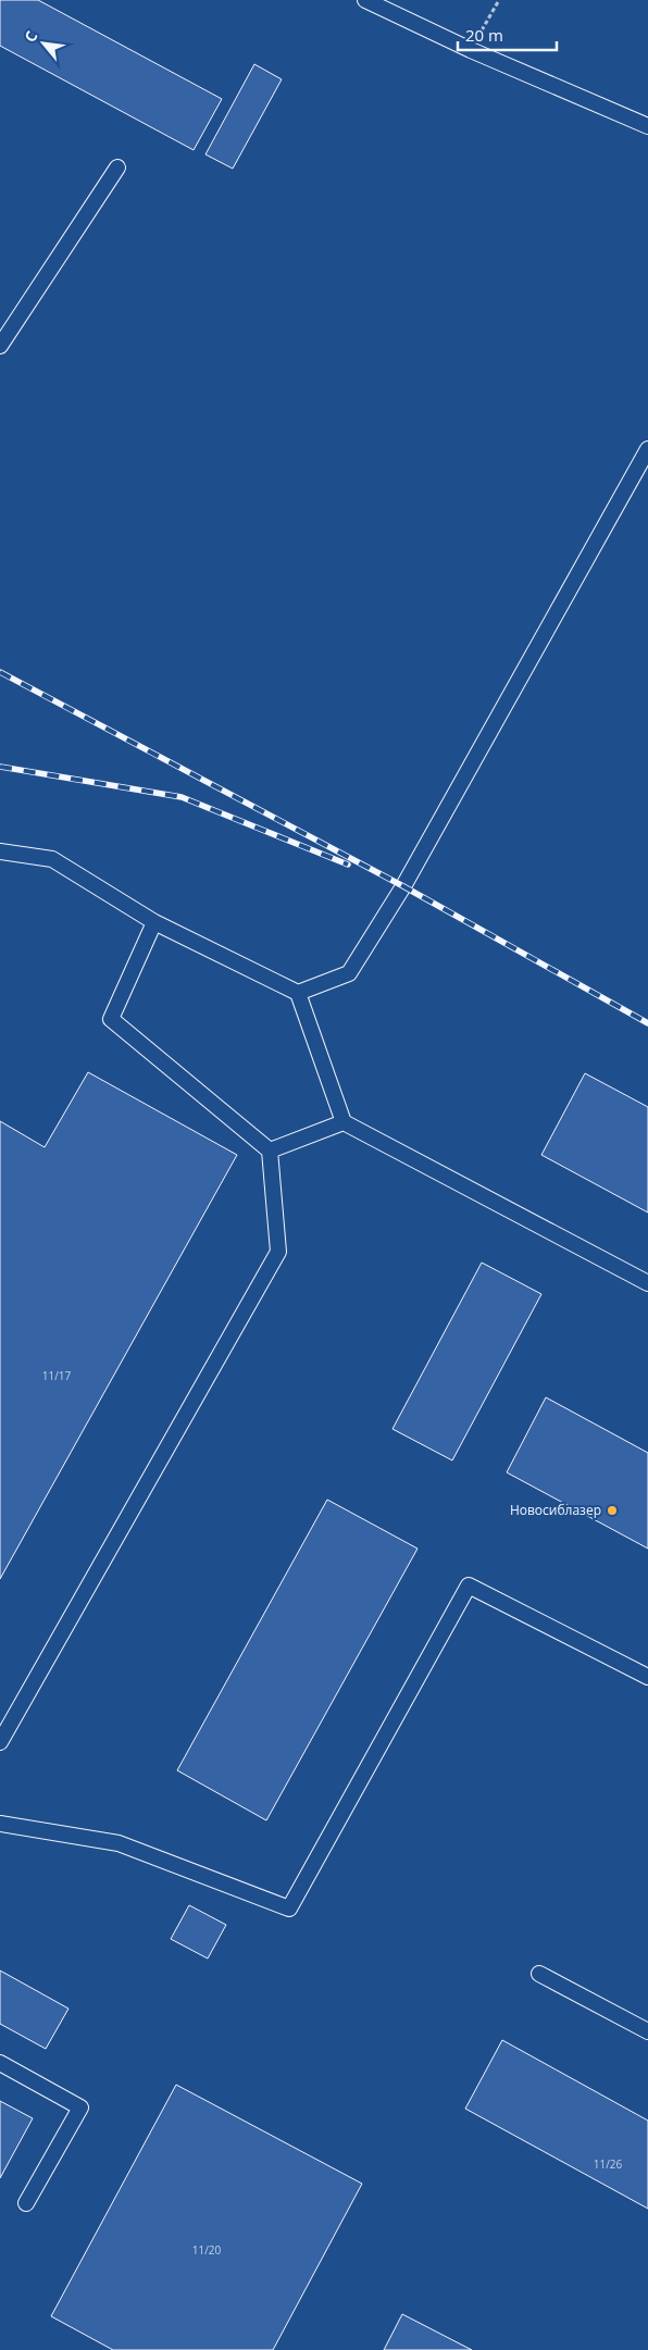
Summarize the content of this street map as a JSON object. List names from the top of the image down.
{
  "places": ["Новосиблазер"],
  "house_numbers": ["11/17", "11/26", "11/20"],
  "scale_bar": "20 m",
  "north": "top left"
}
